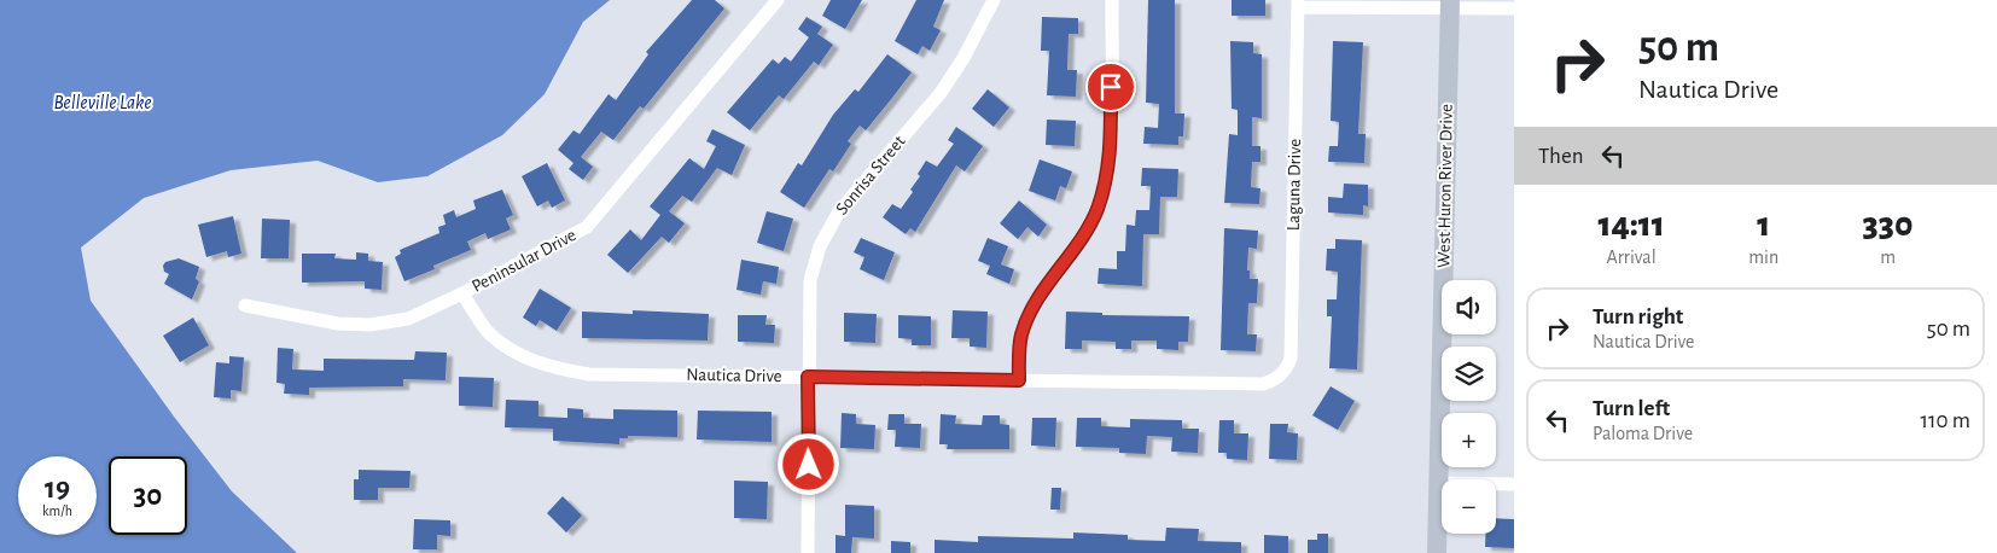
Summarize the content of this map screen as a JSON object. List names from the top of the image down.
{
  "streets": {
    "main road": ["West Huron River Drive"],
    "street": [
      "Sonrisa Street",
      "Laguna Drive",
      "Peninsular Drive",
      "Nautica Drive"
    ]
  },
  "crossings": [
    ["Sonrisa Street", "Nautica Drive"],
    ["Laguna Drive", "Nautica Drive"],
    ["Peninsular Drive", "Nautica Drive"]
  ],
  "water": ["Belleville Lake"],
  "page": {
    "turn": ["50 m", "Nautica Drive"],
    "then": "Then",
    "eta": [
      "14:11",
      "Arrival",
      "1",
      "min",
      "330",
      "m"
    ],
    "map_buttons": ["+", "−"],
    "list": [
      {
        "name": "Turn right",
        "note": "Nautica Drive",
        "value": "50 m"
      },
      {
        "name": "Turn left",
        "note": "Paloma Drive",
        "value": "110 m"
      }
    ],
    "speed": "19 km/h",
    "limit": "30"
  }
}
